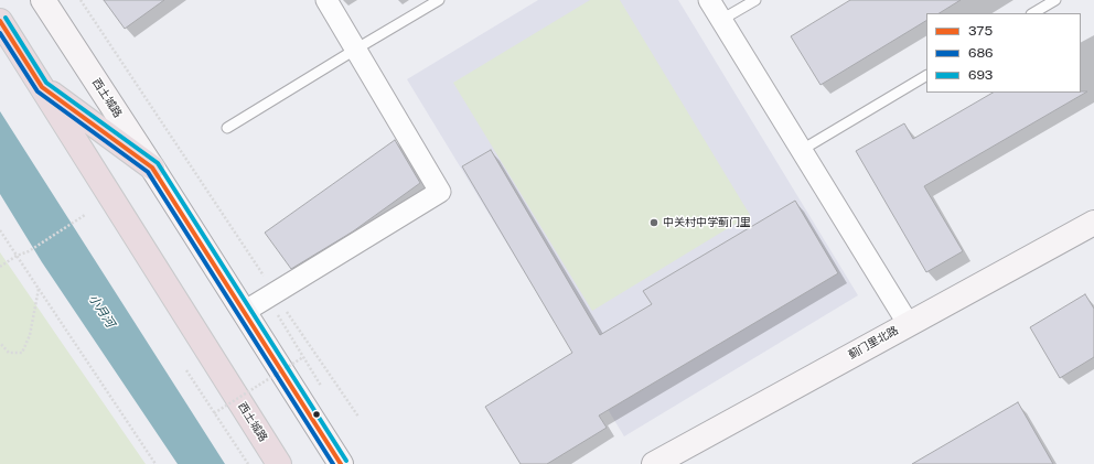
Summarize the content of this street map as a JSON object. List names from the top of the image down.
{
  "streets": {
    "highway": ["西土城路"],
    "street": ["蓟门里北路"]
  },
  "water": ["小月河"],
  "places": ["中关村中学蓟门里"],
  "lines": ["transit line 693", "transit line 375", "transit line 686"],
  "legend": ["375", "686", "693"]
}
